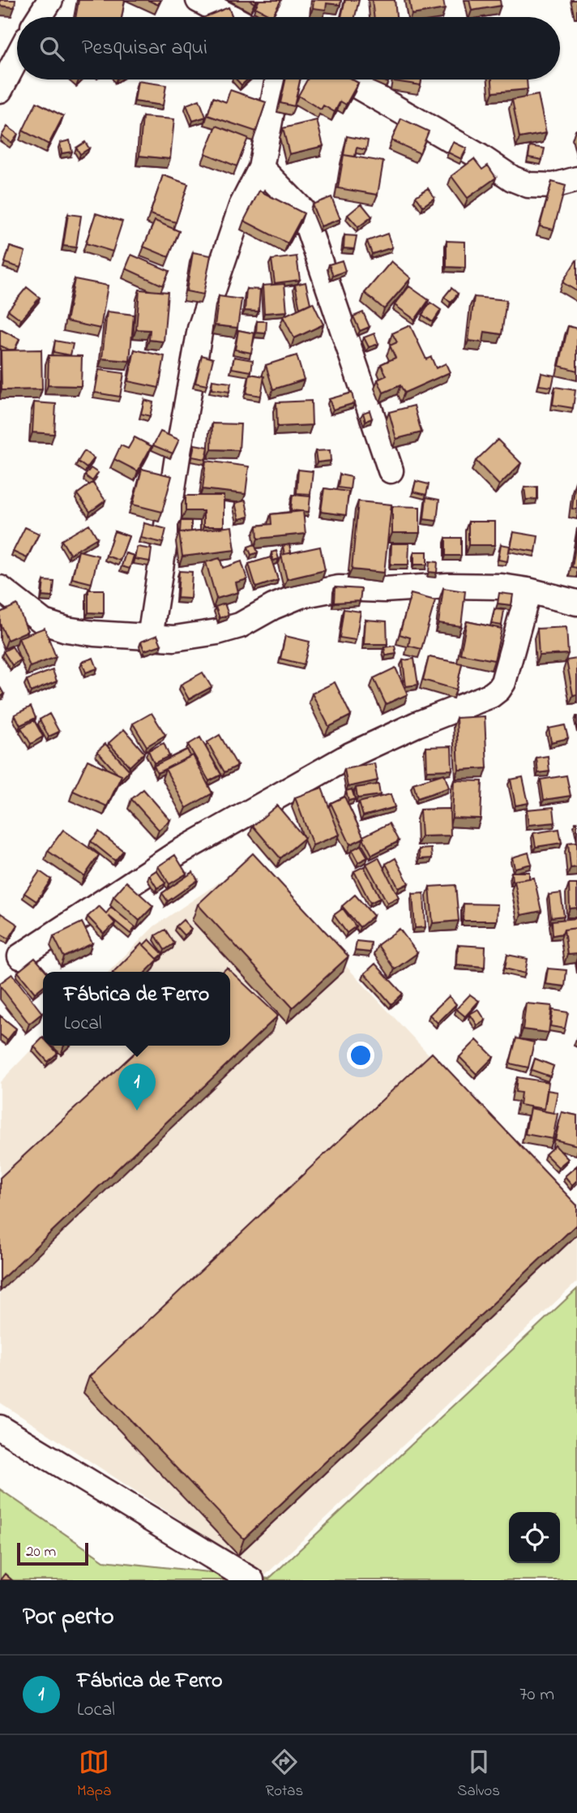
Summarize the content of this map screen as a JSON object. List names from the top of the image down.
{
  "scale_bar": "20 m",
  "page": {
    "search": "Pesquisar aqui",
    "popup": ["Fábrica de Ferro", "Local"],
    "pins": "1",
    "scale": "20 m",
    "heading": "Por perto",
    "list": [
      {
        "mark": "1",
        "name": "Fábrica de Ferro",
        "note": "Local",
        "value": "70 m"
      }
    ],
    "nav": ["Mapa", "Rotas", "Salvos"]
  }
}
